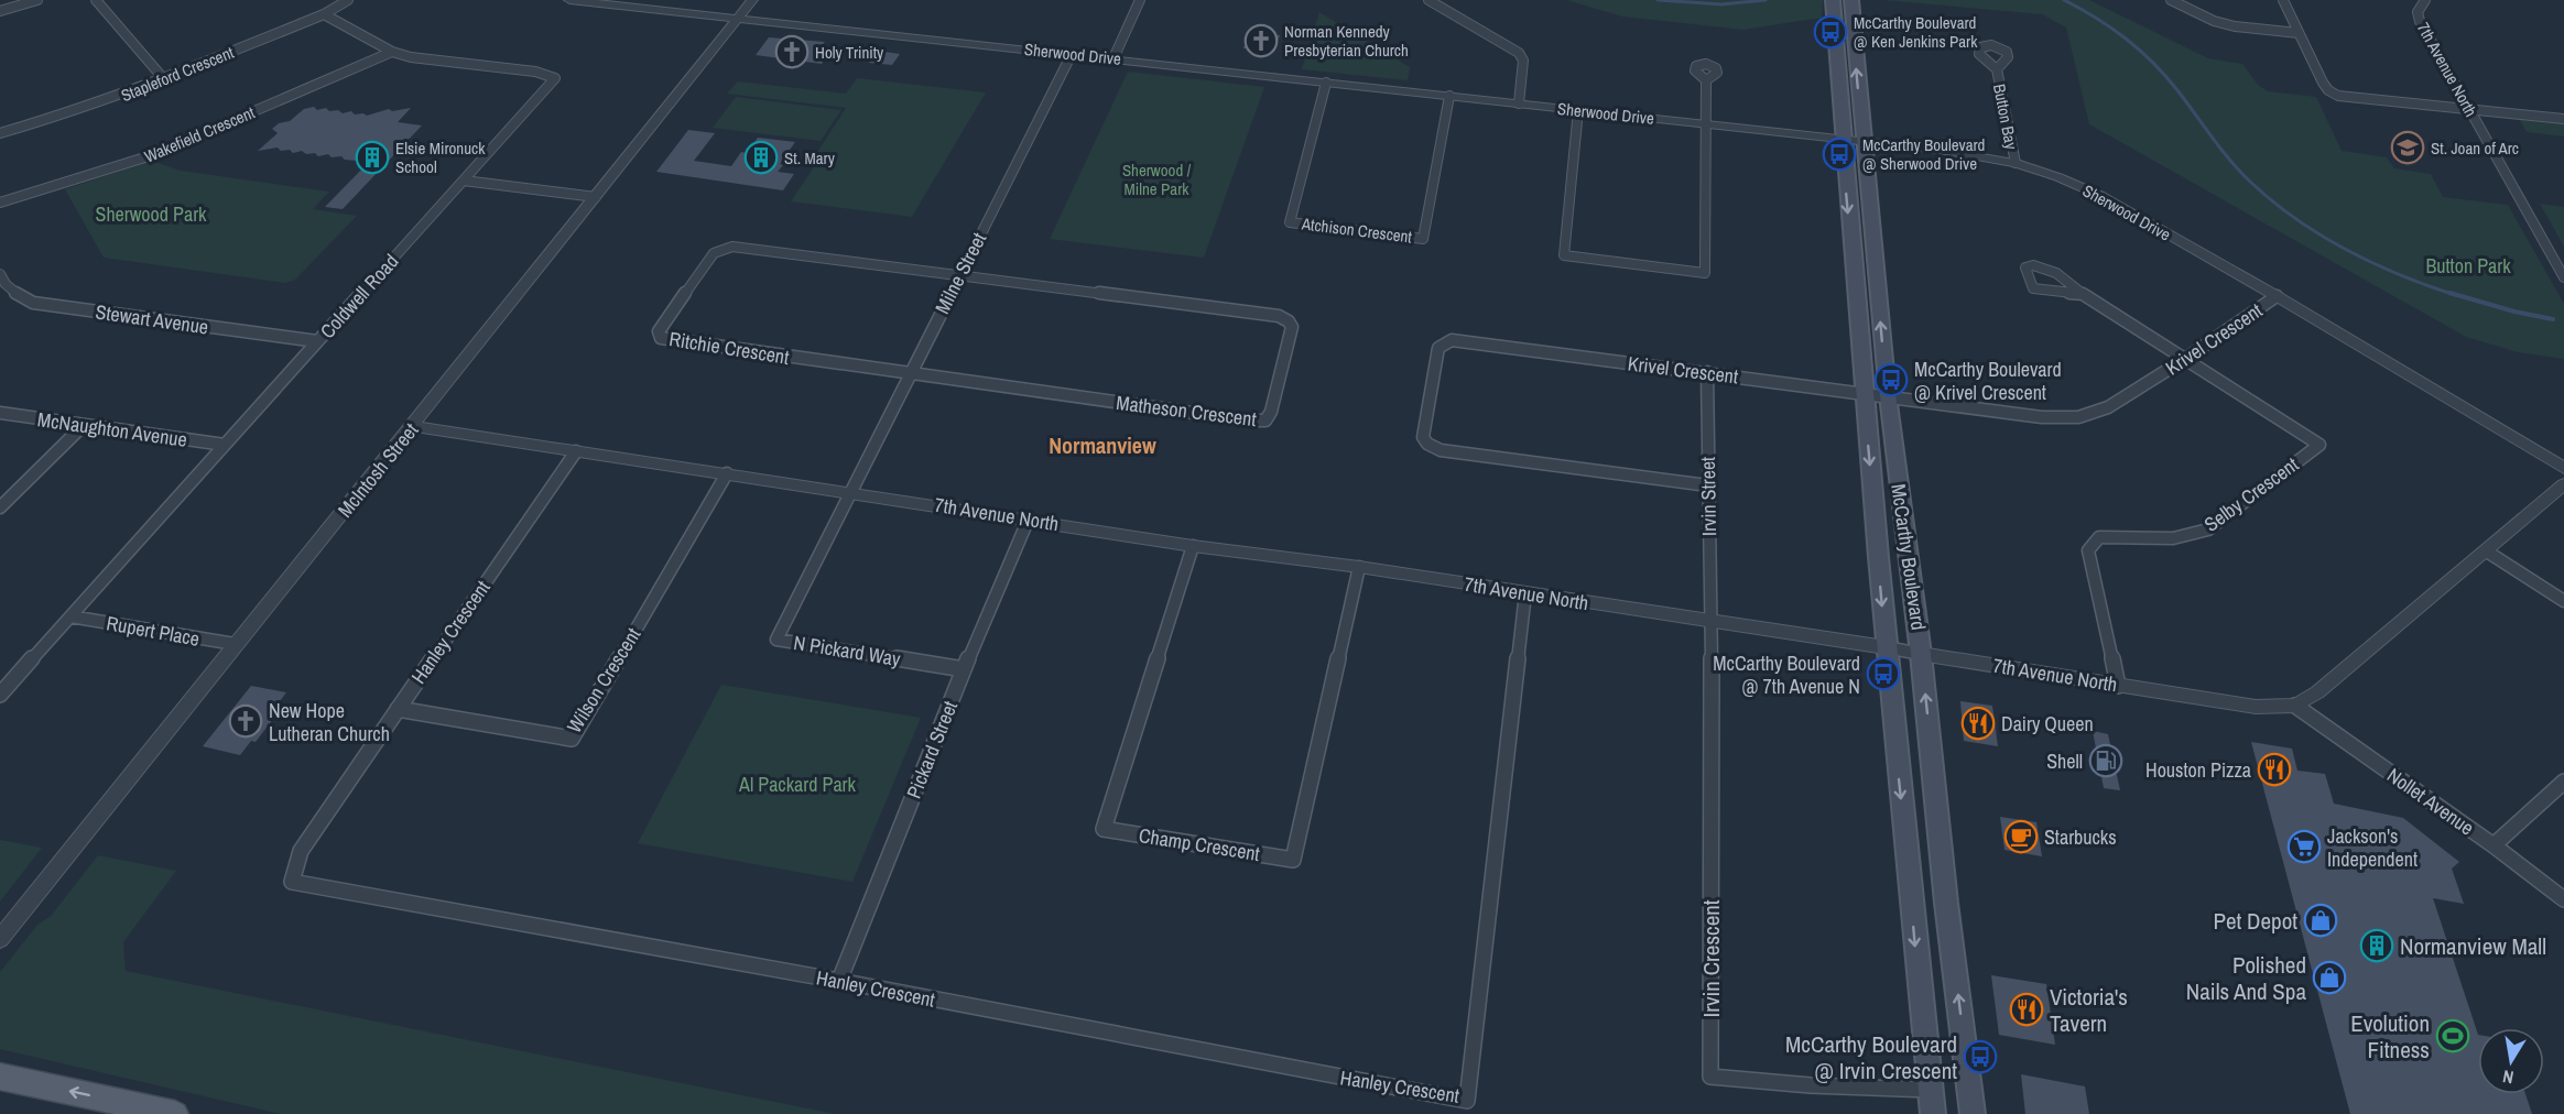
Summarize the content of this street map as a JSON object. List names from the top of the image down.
{
  "streets": {
    "main road": ["McCarthy Boulevard"],
    "street": [
      "Sherwood Drive",
      "7th Avenue North",
      "Stapleford Crescent",
      "Button Bay",
      "Wakefield Crescent",
      "Atchison Crescent",
      "Milne Street",
      "Coldwell Road",
      "Stewart Avenue",
      "Krivel Crescent",
      "Ritchie Crescent",
      "Matheson Crescent",
      "McNaughton Avenue",
      "McIntosh Street",
      "Selby Crescent",
      "Irvin Street",
      "Rupert Place",
      "Hanley Crescent",
      "N Pickard Way",
      "Wilson Crescent",
      "Pickard Street",
      "Nollet Avenue",
      "Champ Crescent",
      "Irvin Crescent"
    ]
  },
  "crossings": [
    ["Sherwood Drive", "Button Bay"],
    ["Sherwood Drive", "Atchison Crescent"],
    ["Sherwood Drive", "Milne Street"],
    ["Sherwood Drive", "Krivel Crescent"],
    ["Sherwood Drive", "McIntosh Street"],
    ["Sherwood Drive", "McCarthy Boulevard"],
    ["7th Avenue North", "Milne Street"],
    ["7th Avenue North", "McIntosh Street"],
    ["7th Avenue North", "Selby Crescent"],
    ["7th Avenue North", "Irvin Street"],
    ["7th Avenue North", "McCarthy Boulevard"],
    ["7th Avenue North", "Hanley Crescent"],
    ["7th Avenue North", "N Pickard Way"],
    ["7th Avenue North", "Wilson Crescent"],
    ["7th Avenue North", "Pickard Street"],
    ["7th Avenue North", "Nollet Avenue"],
    ["7th Avenue North", "Champ Crescent"],
    ["7th Avenue North", "Irvin Crescent"],
    ["Stapleford Crescent", "Coldwell Road"],
    ["Wakefield Crescent", "Coldwell Road"],
    ["Milne Street", "Ritchie Crescent"],
    ["Milne Street", "Matheson Crescent"],
    ["Milne Street", "N Pickard Way"],
    ["Coldwell Road", "Stewart Avenue"],
    ["Coldwell Road", "McNaughton Avenue"],
    ["Coldwell Road", "Rupert Place"],
    ["Krivel Crescent", "Selby Crescent"],
    ["Krivel Crescent", "Irvin Street"],
    ["Krivel Crescent", "McCarthy Boulevard"],
    ["Ritchie Crescent", "Matheson Crescent"],
    ["McIntosh Street", "Rupert Place"],
    ["Irvin Street", "Irvin Crescent"],
    ["McCarthy Boulevard", "Irvin Crescent"],
    ["Hanley Crescent", "Wilson Crescent"],
    ["Hanley Crescent", "Pickard Street"],
    ["N Pickard Way", "Pickard Street"]
  ],
  "districts": ["Normanview"],
  "parks": [
    "Sherwood / Milne Park",
    "Sherwood Park",
    "Button Park",
    "Al Packard Park"
  ],
  "places": {
    "bus stop": [
      "McCarthy Boulevard @ Ken Jenkins Park",
      "McCarthy Boulevard @ Sherwood Drive",
      "McCarthy Boulevard @ Krivel Crescent",
      "McCarthy Boulevard @ 7th Avenue N",
      "McCarthy Boulevard @ Irvin Crescent"
    ],
    "church": ["Norman Kennedy Presbyterian Church", "Holy Trinity", "New Hope Lutheran Church"],
    "school or university": ["St. Joan of Arc"],
    "building": ["Elsie Mironuck School", "St. Mary", "Normanview Mall"],
    "restaurant": ["Dairy Queen", "Houston Pizza", "Victoria's Tavern"],
    "fuel station": ["Shell"],
    "cafe": ["Starbucks"],
    "supermarket": ["Jackson's Independent"],
    "shop": ["Pet Depot", "Polished Nails And Spa"],
    "sports": ["Evolution Fitness"]
  },
  "north": "bottom"
}
